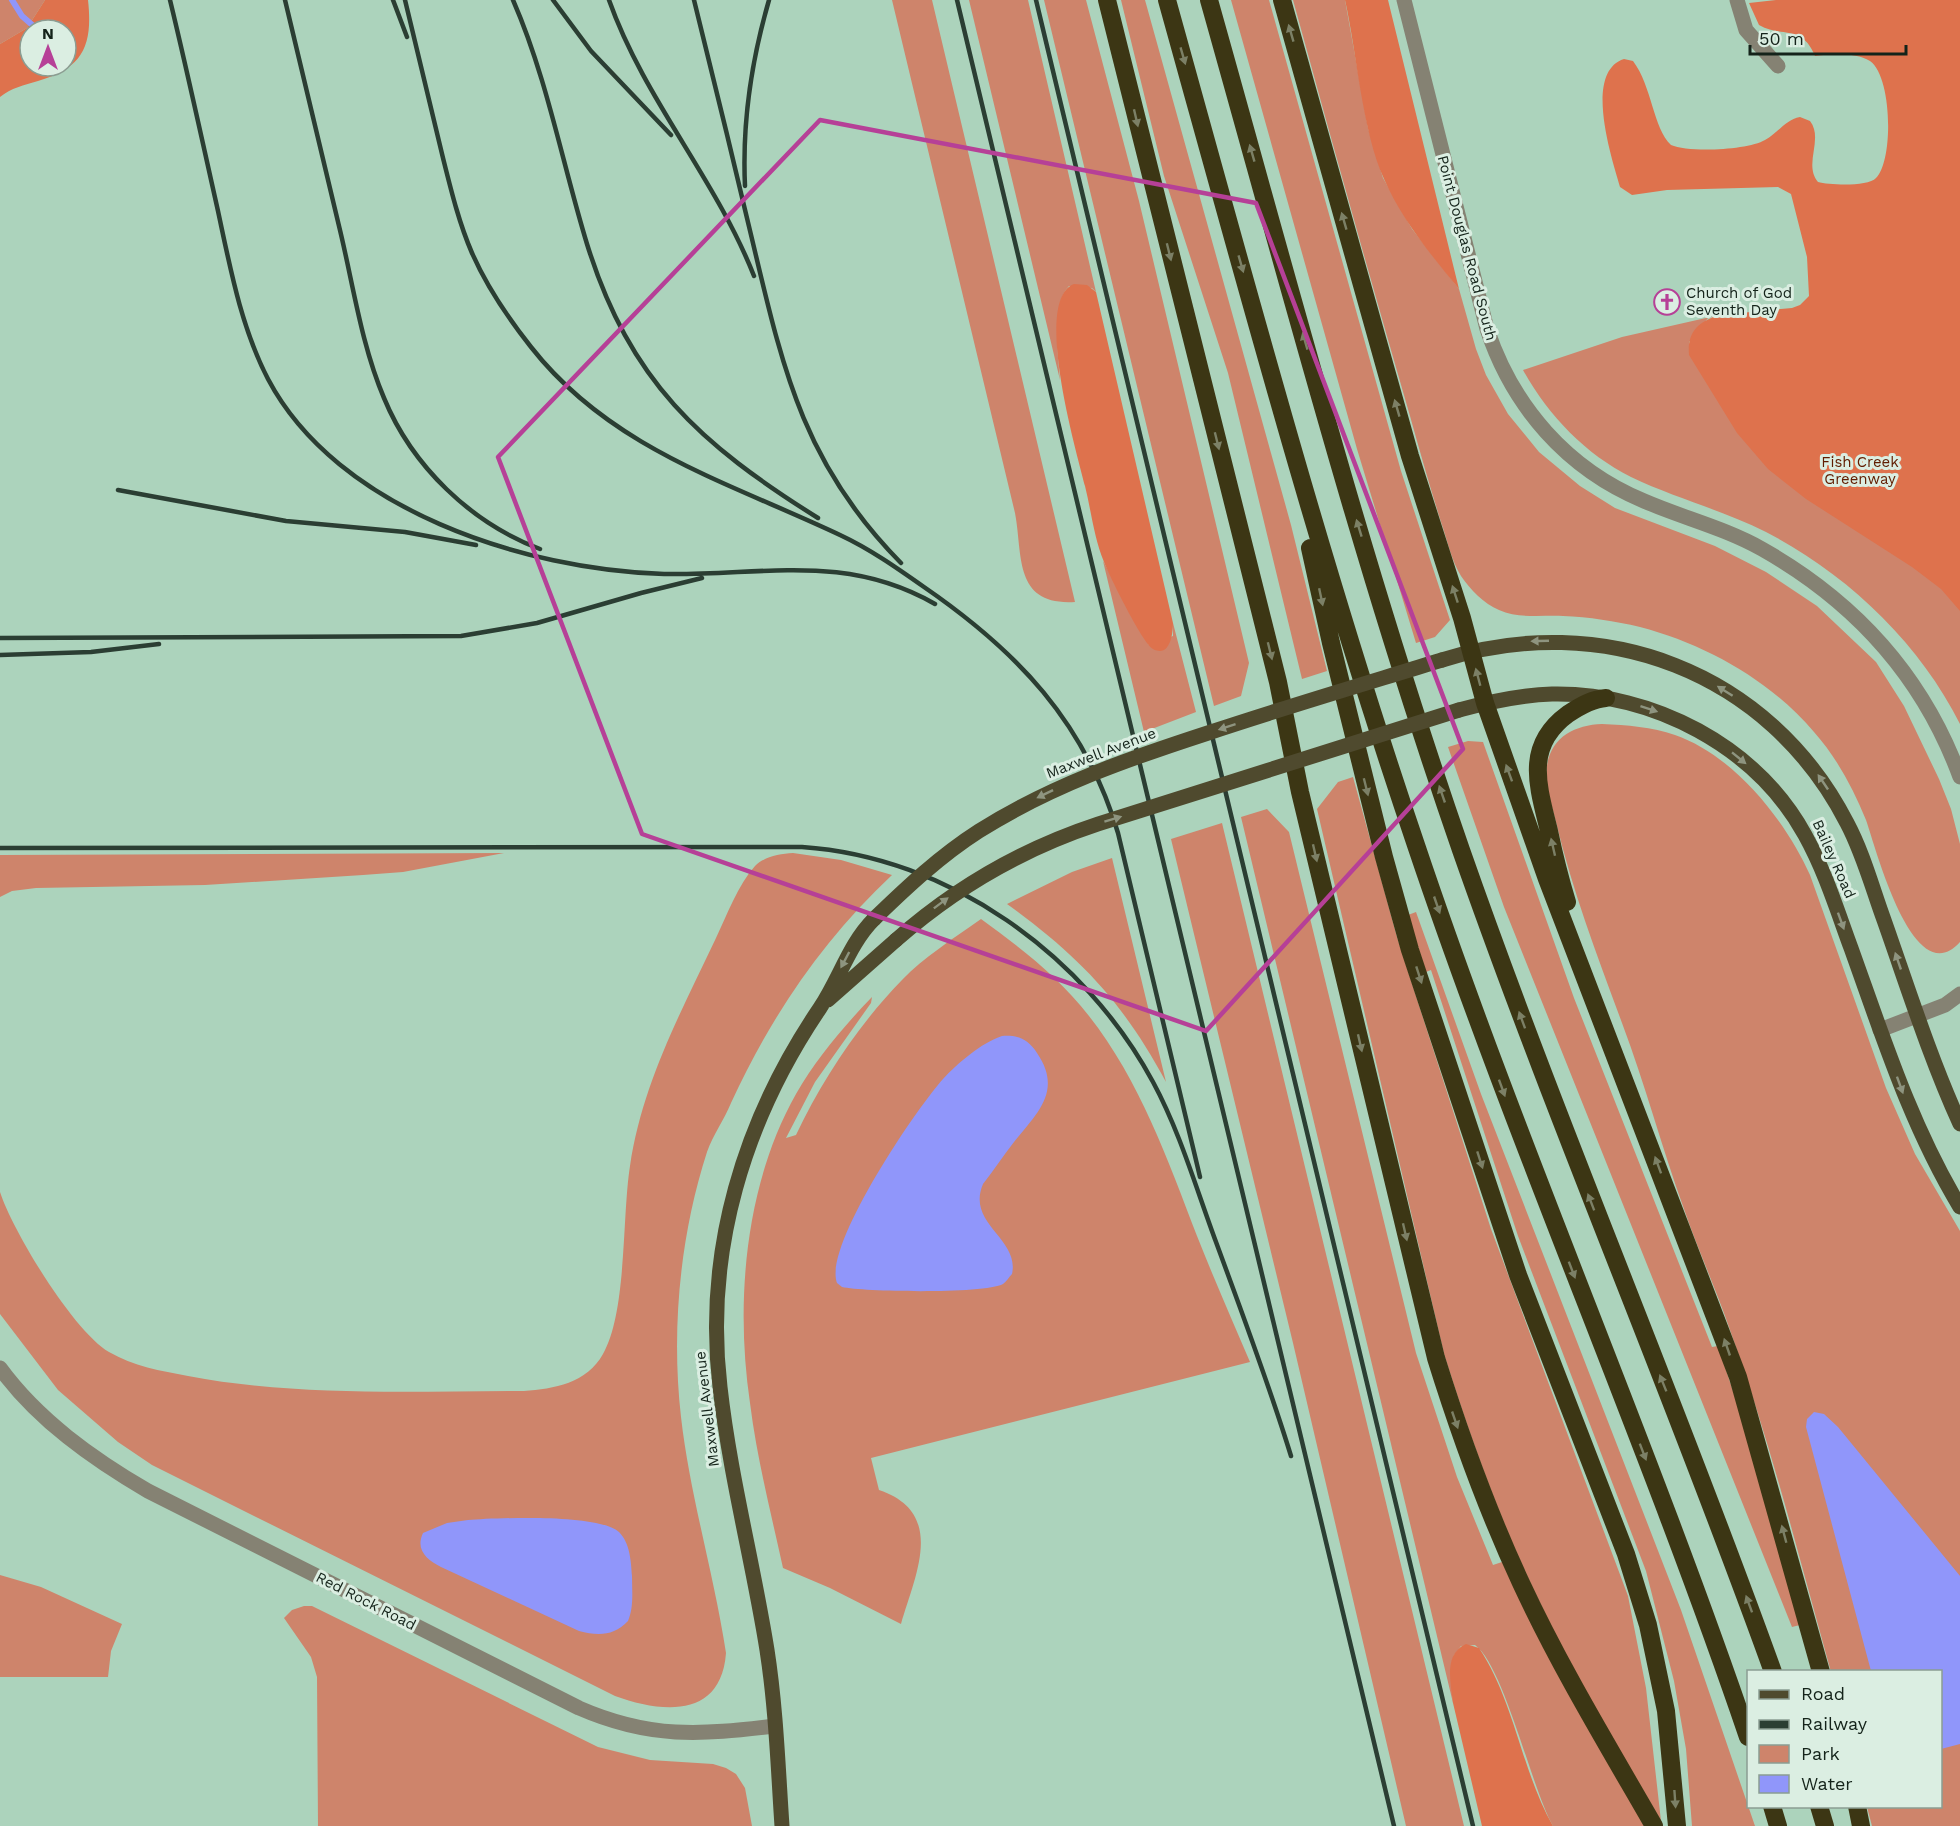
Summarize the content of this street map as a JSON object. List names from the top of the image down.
{
  "streets": {
    "main road": ["Maxwell Avenue", "Bailey Road"],
    "street": ["Point Douglas Road South", "Red Rock Road"]
  },
  "crossings": [
    ["Maxwell Avenue", "Bailey Road"],
    ["Maxwell Avenue", "Red Rock Road"]
  ],
  "parks": ["Fish Creek Greenway"],
  "places": {
    "church": ["Church of God Seventh Day"]
  },
  "legend": [
    "Road",
    "Railway",
    "Park",
    "Water"
  ],
  "scale_bar": "50 m",
  "north": "top"
}
